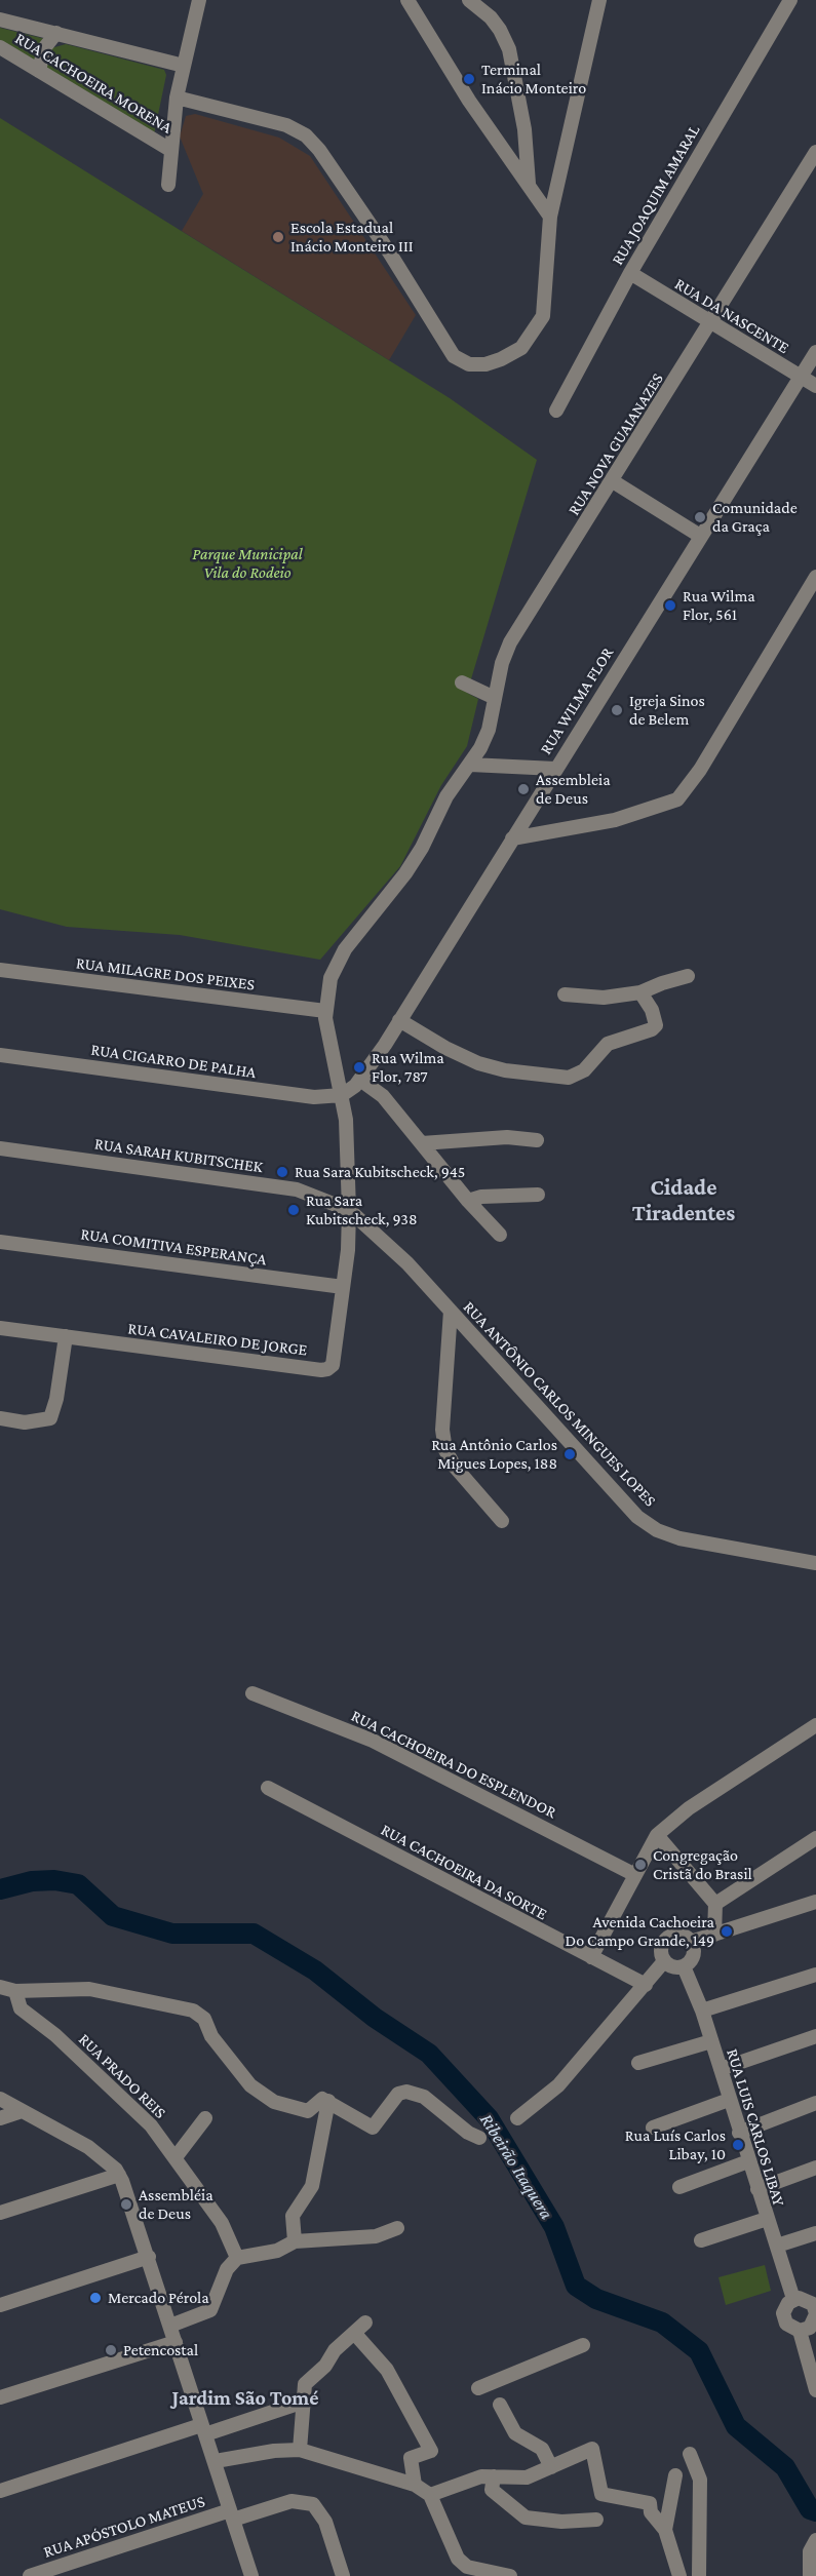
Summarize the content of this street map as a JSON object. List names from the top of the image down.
{
  "streets": {
    "street": [
      "RUA CACHOEIRA MORENA",
      "RUA JOAQUIM AMARAL",
      "RUA DA NASCENTE",
      "RUA NOVA GUAIANAZES",
      "RUA WILMA FLOR",
      "RUA MILAGRE DOS PEIXES",
      "RUA CIGARRO DE PALHA",
      "RUA SARAH KUBITSCHEK",
      "RUA COMITIVA ESPERANÇA",
      "RUA CAVALEIRO DE JORGE",
      "RUA ANTÔNIO CARLOS MINGUES LOPES",
      "RUA CACHOEIRA DO ESPLENDOR",
      "RUA CACHOEIRA DA SORTE",
      "RUA PRADO REIS",
      "RUA LUIS CARLOS LIBAY",
      "RUA APÓSTOLO MATEUS"
    ]
  },
  "crossings": [
    ["RUA JOAQUIM AMARAL", "RUA DA NASCENTE"],
    ["RUA DA NASCENTE", "RUA NOVA GUAIANAZES"],
    ["RUA DA NASCENTE", "RUA WILMA FLOR"],
    ["RUA NOVA GUAIANAZES", "RUA MILAGRE DOS PEIXES"],
    ["RUA NOVA GUAIANAZES", "RUA CAVALEIRO DE JORGE"],
    ["RUA WILMA FLOR", "RUA CIGARRO DE PALHA"],
    ["RUA WILMA FLOR", "RUA CAVALEIRO DE JORGE"],
    ["RUA MILAGRE DOS PEIXES", "RUA CAVALEIRO DE JORGE"],
    ["RUA CIGARRO DE PALHA", "RUA CAVALEIRO DE JORGE"],
    ["RUA SARAH KUBITSCHEK", "RUA CAVALEIRO DE JORGE"],
    ["RUA SARAH KUBITSCHEK", "RUA ANTÔNIO CARLOS MINGUES LOPES"],
    ["RUA COMITIVA ESPERANÇA", "RUA CAVALEIRO DE JORGE"],
    ["RUA CAVALEIRO DE JORGE", "RUA ANTÔNIO CARLOS MINGUES LOPES"]
  ],
  "districts": ["Cidade Tiradentes", "Jardim São Tomé"],
  "water": ["Ribeirão Itaquera"],
  "parks": ["Parque Municipal Vila do Rodeio"],
  "places": [
    "Terminal Inácio Monteiro",
    "Escola Estadual Inácio Monteiro III",
    "Comunidade da Graça",
    "Rua Wilma Flor, 561",
    "Igreja Sinos de Belem",
    "Assembleia de Deus",
    "Rua Wilma Flor, 787",
    "Rua Sara Kubitscheck, 945",
    "Rua Sara Kubitscheck, 938",
    "Rua Antônio Carlos Migues Lopes, 188",
    "Congregação Cristã do Brasil",
    "Avenida Cachoeira Do Campo Grande, 149",
    "Rua Luís Carlos Libay, 10",
    "Assembléia de Deus",
    "Mercado Pérola",
    "Petencostal"
  ]
}
